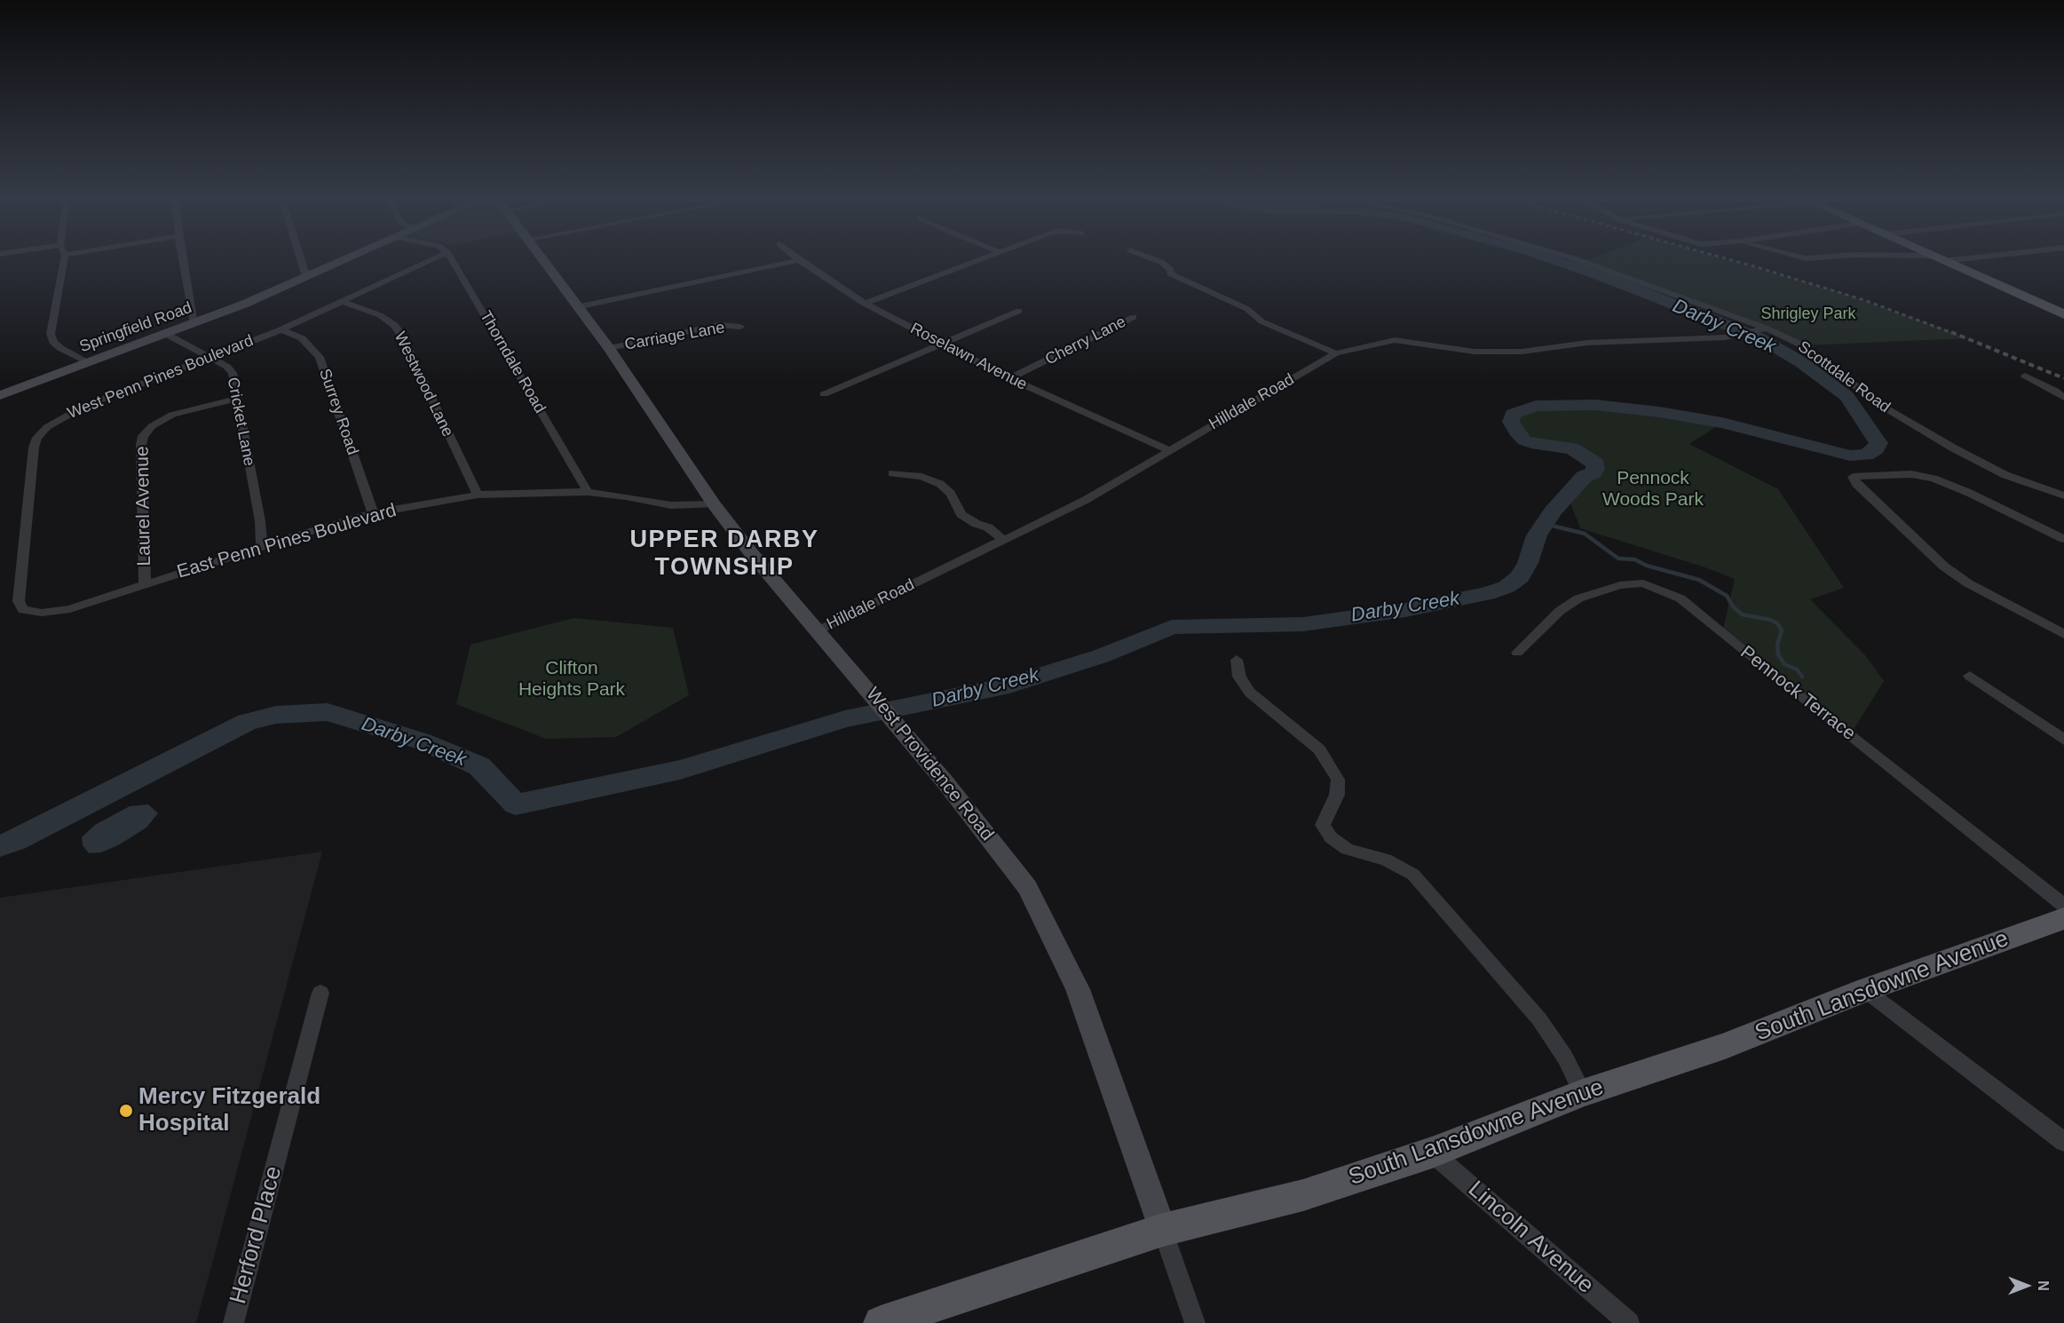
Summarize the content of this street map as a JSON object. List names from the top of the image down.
{
  "streets": {
    "main road": ["South Lansdowne Avenue"],
    "street": [
      "Springfield Road",
      "Carriage Lane",
      "Cherry Lane",
      "Roselawn Avenue",
      "Thorndale Road",
      "West Penn Pines Boulevard",
      "Scottdale Road",
      "Westwood Lane",
      "Hilldale Road",
      "Surrey Road",
      "Cricket Lane",
      "Laurel Avenue",
      "East Penn Pines Boulevard",
      "Pennock Terrace",
      "West Providence Road",
      "Herford Place",
      "Lincoln Avenue"
    ]
  },
  "crossings": [
    ["Springfield Road", "Cricket Lane"],
    ["Carriage Lane", "West Providence Road"],
    ["Cherry Lane", "Roselawn Avenue"],
    ["Roselawn Avenue", "Hilldale Road"],
    ["Thorndale Road", "East Penn Pines Boulevard"],
    ["West Penn Pines Boulevard", "Westwood Lane"],
    ["West Penn Pines Boulevard", "Surrey Road"],
    ["West Penn Pines Boulevard", "Cricket Lane"],
    ["West Penn Pines Boulevard", "Laurel Avenue"],
    ["West Penn Pines Boulevard", "East Penn Pines Boulevard"],
    ["Scottdale Road", "Hilldale Road"],
    ["Westwood Lane", "East Penn Pines Boulevard"],
    ["Hilldale Road", "West Providence Road"],
    ["Surrey Road", "East Penn Pines Boulevard"],
    ["Cricket Lane", "Laurel Avenue"],
    ["Cricket Lane", "East Penn Pines Boulevard"],
    ["Laurel Avenue", "East Penn Pines Boulevard"],
    ["East Penn Pines Boulevard", "West Providence Road"],
    ["West Providence Road", "South Lansdowne Avenue"],
    ["South Lansdowne Avenue", "Lincoln Avenue"]
  ],
  "districts": ["UPPER DARBY TOWNSHIP"],
  "water": ["Darby Creek"],
  "parks": ["Shrigley Park", "Pennock Woods Park", "Clifton Heights Park"],
  "places": ["Mercy Fitzgerald Hospital"],
  "north": "right"
}
